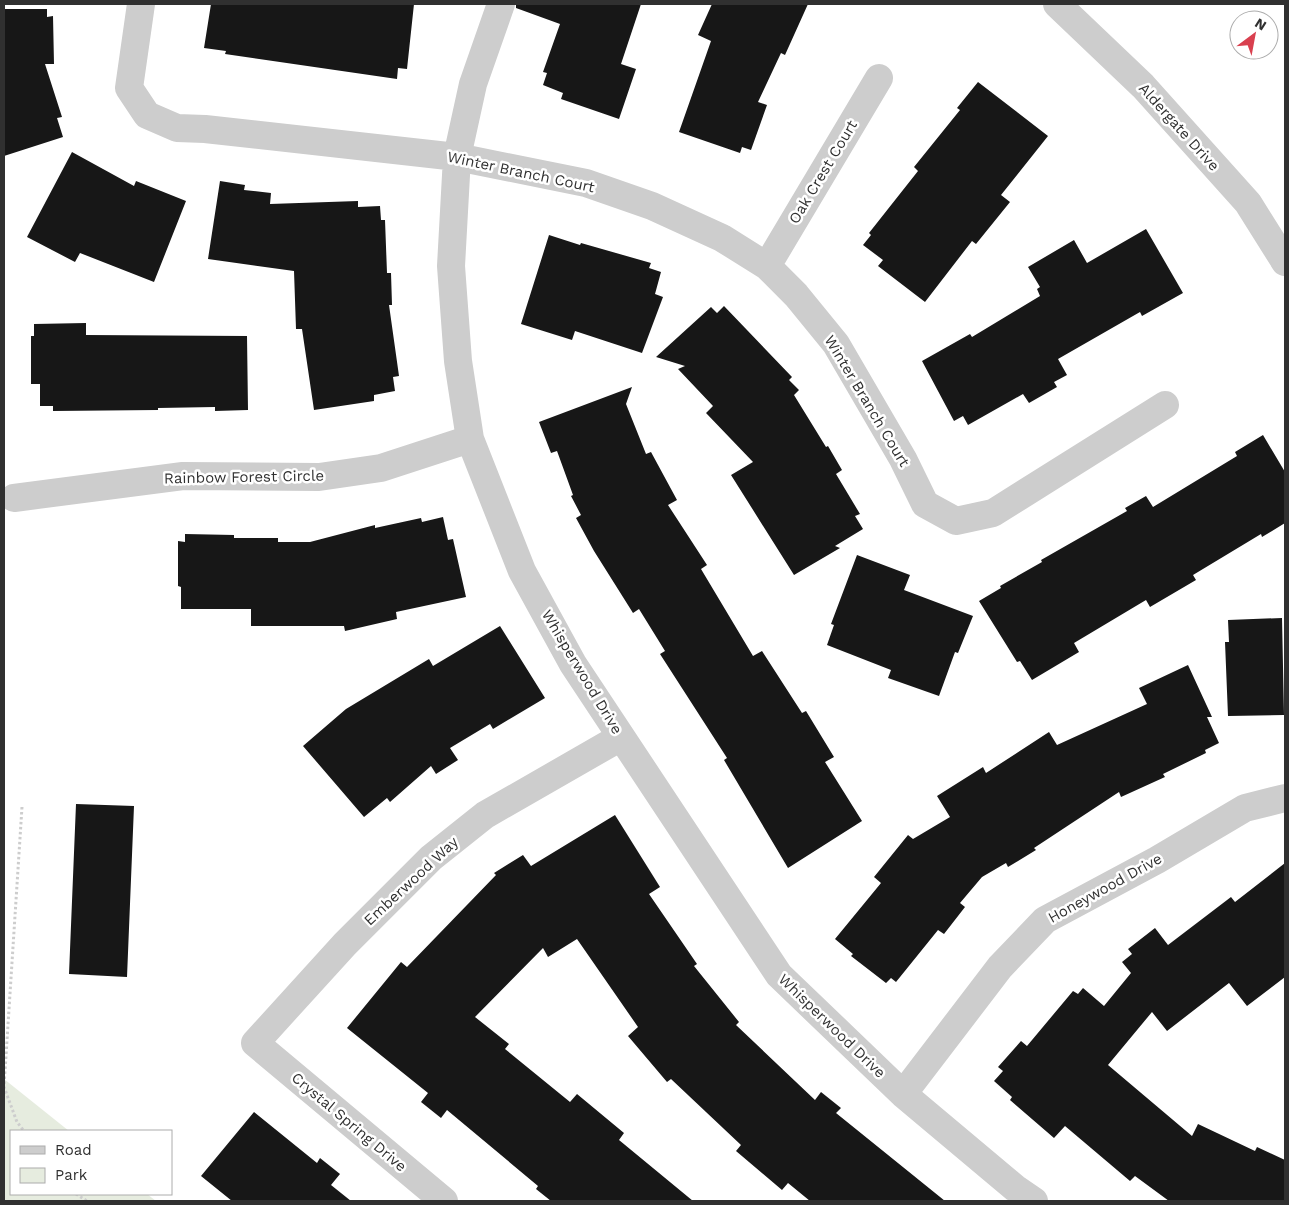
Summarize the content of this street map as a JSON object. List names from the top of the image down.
{
  "streets": {
    "street": [
      "Aldergate Drive",
      "Winter Branch Court",
      "Oak Crest Court",
      "Rainbow Forest Circle",
      "Whisperwood Drive",
      "Emberwood Way",
      "Honeywood Drive",
      "Crystal Spring Drive"
    ]
  },
  "crossings": [
    ["Winter Branch Court", "Oak Crest Court"],
    ["Winter Branch Court", "Whisperwood Drive"],
    ["Rainbow Forest Circle", "Whisperwood Drive"],
    ["Whisperwood Drive", "Emberwood Way"],
    ["Whisperwood Drive", "Honeywood Drive"],
    ["Emberwood Way", "Crystal Spring Drive"]
  ],
  "legend": ["Road", "Park"],
  "north": "top right"
}
